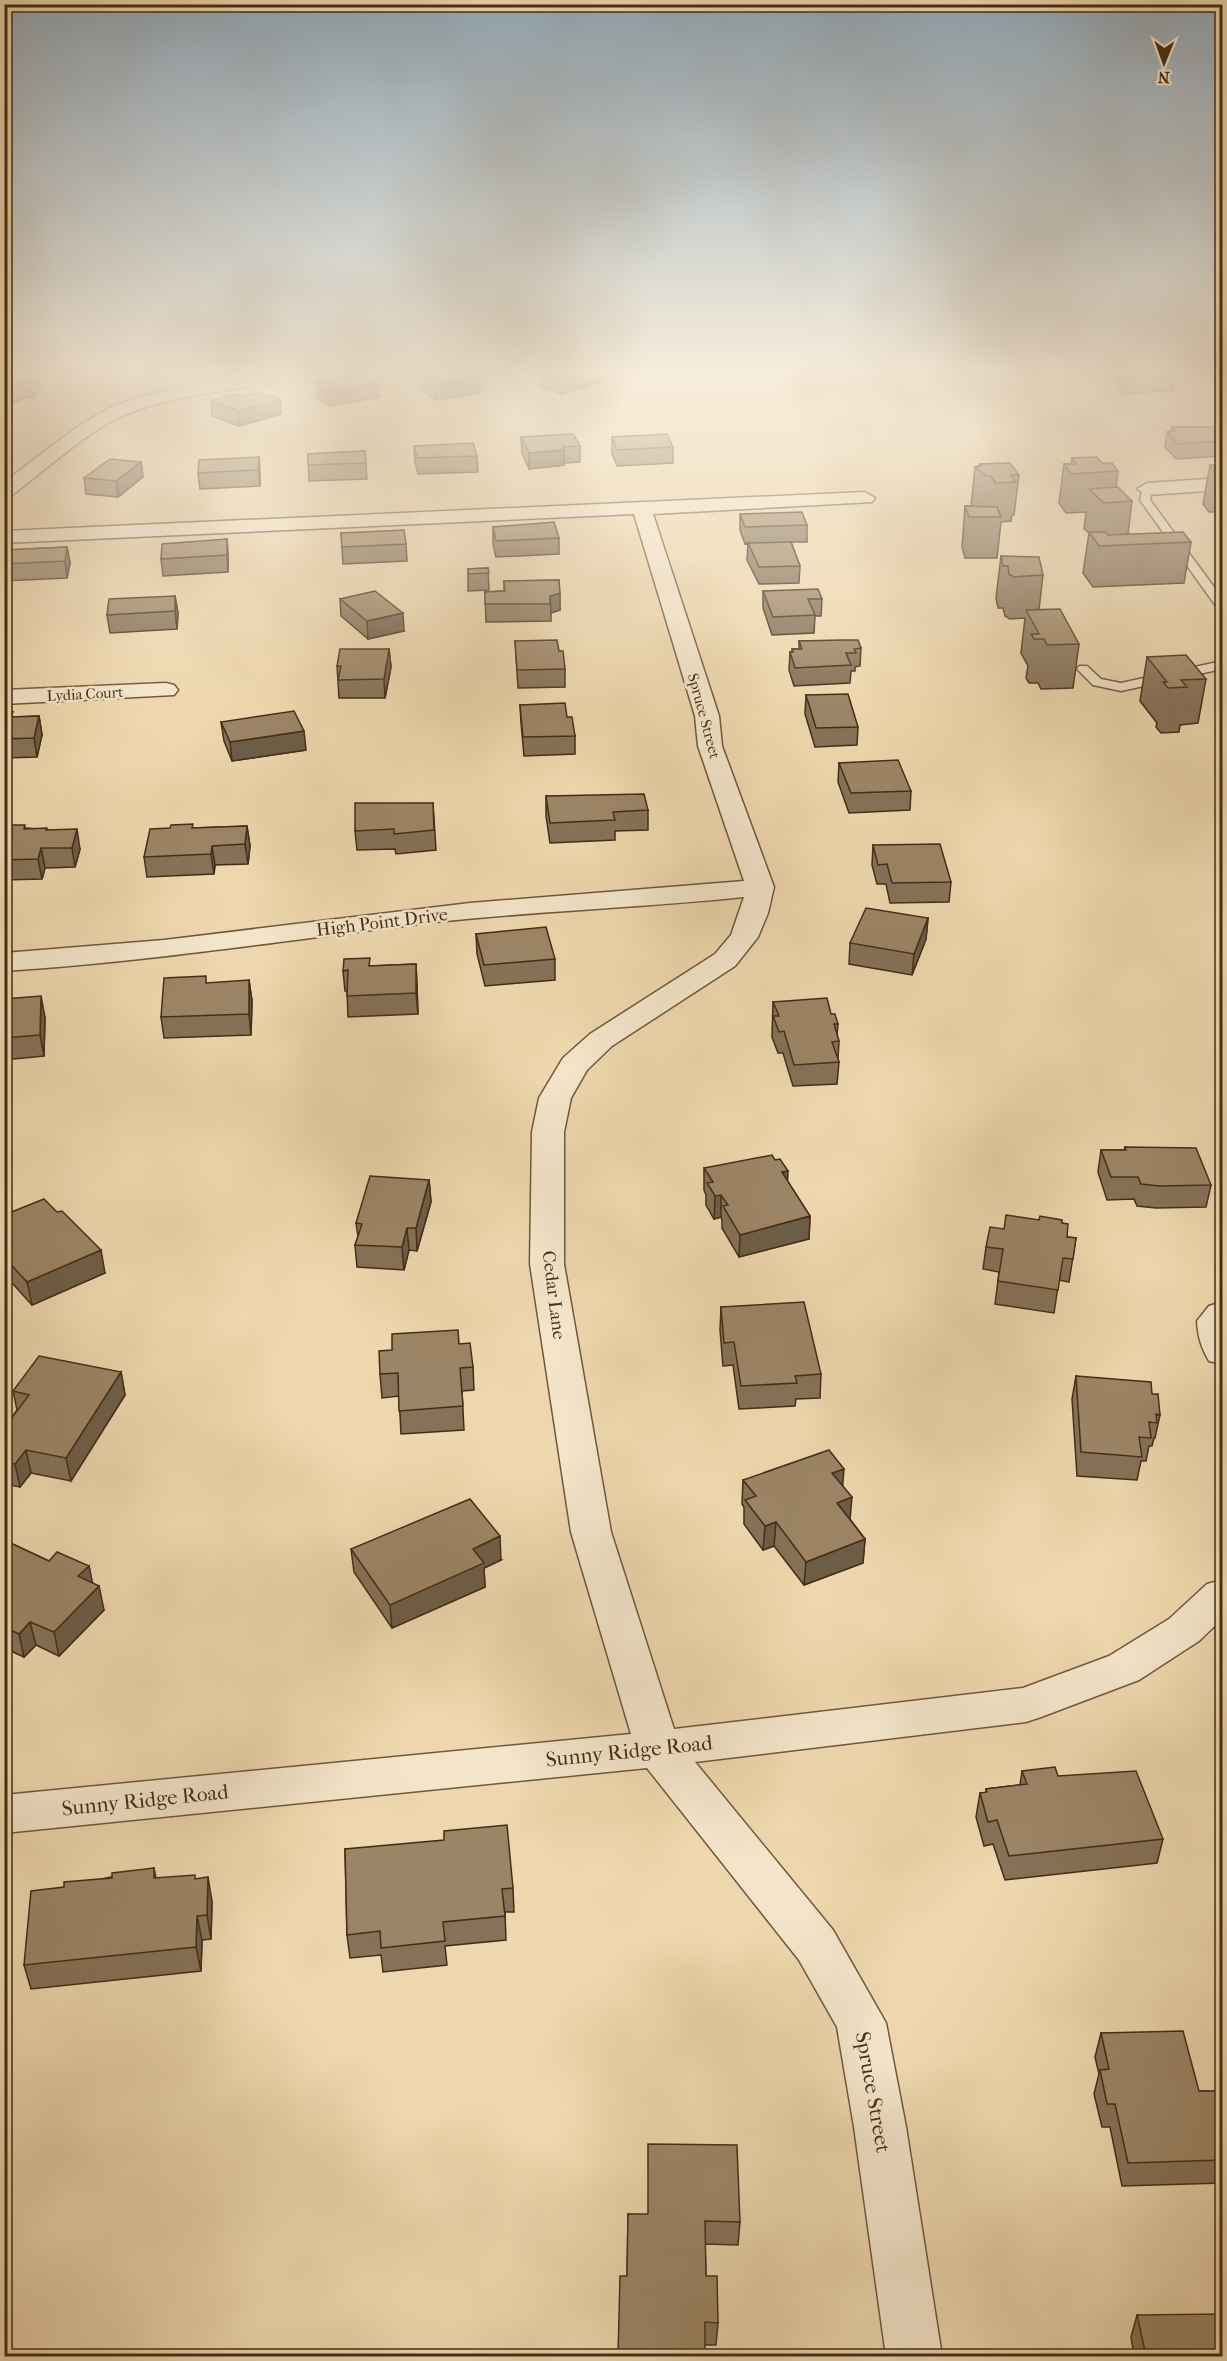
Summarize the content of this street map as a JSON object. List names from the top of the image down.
{
  "streets": {
    "street": [
      "Lydia Court",
      "Spruce Street",
      "High Point Drive",
      "Cedar Lane",
      "Sunny Ridge Road"
    ]
  },
  "crossings": [
    ["Spruce Street", "High Point Drive"],
    ["Spruce Street", "Cedar Lane"],
    ["Spruce Street", "Sunny Ridge Road"],
    ["High Point Drive", "Cedar Lane"],
    ["Cedar Lane", "Sunny Ridge Road"]
  ],
  "north": "bottom"
}
